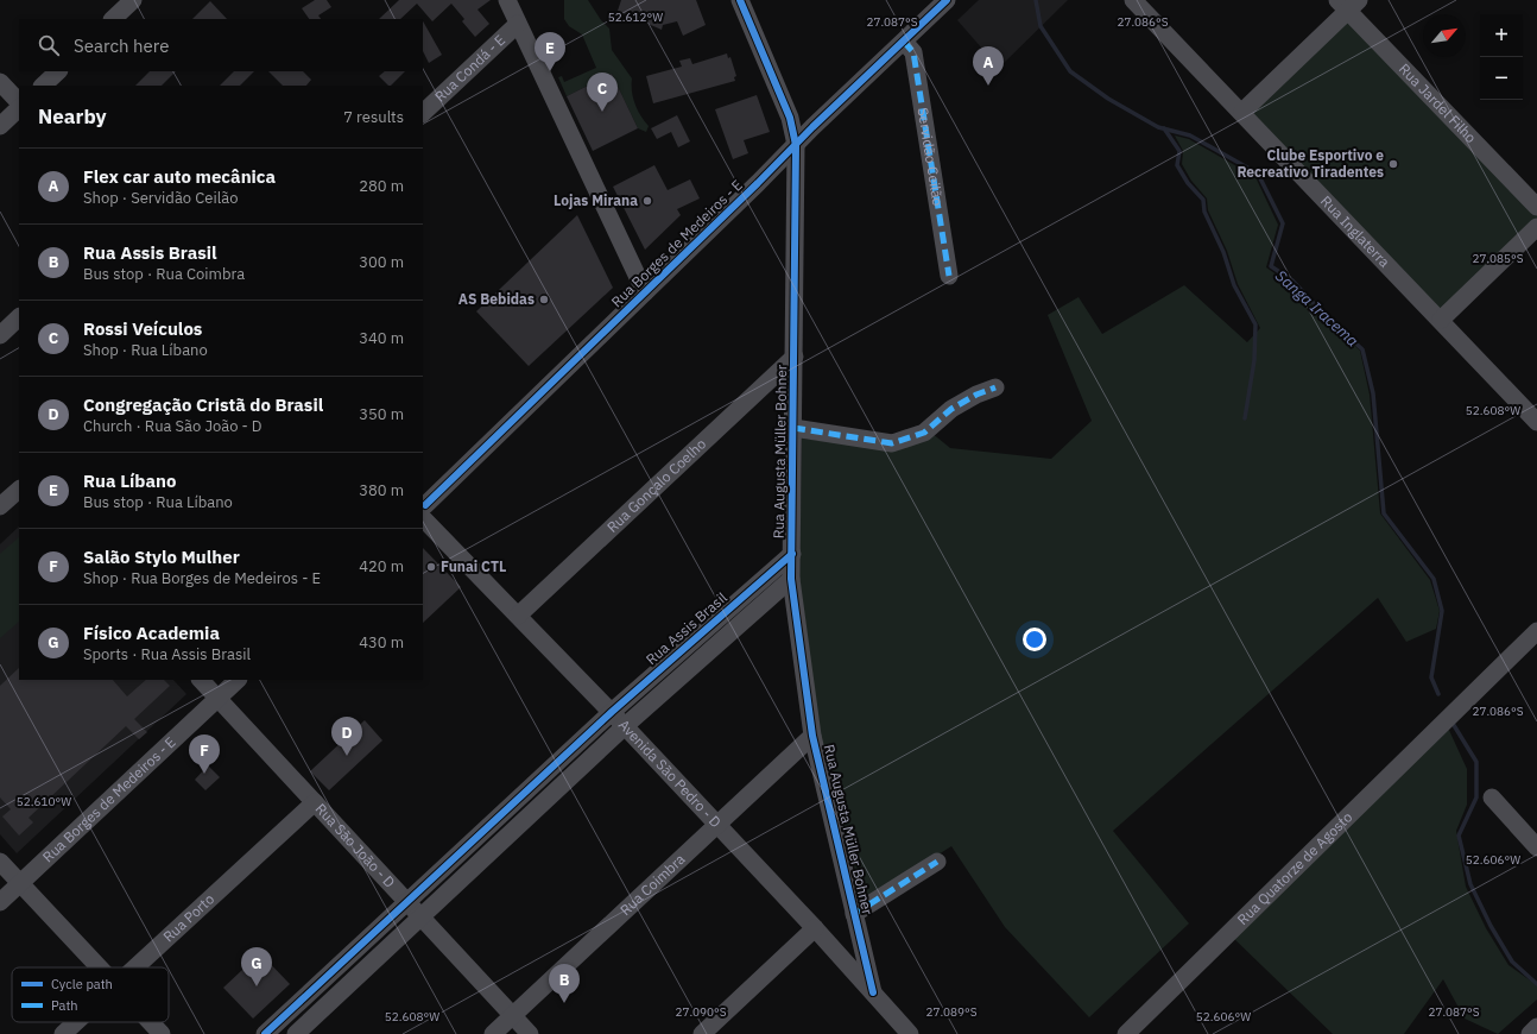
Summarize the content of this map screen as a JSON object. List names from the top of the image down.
{
  "streets": {
    "street": [
      "Rua Condá - E",
      "Rua Jardel Filho",
      "Servidão Ceilão",
      "Rua Inglaterra",
      "Rua Borges de Medeiros - E",
      "Rua Augusta Müller Bohner",
      "Rua Gonçalo Coelho",
      "Rua Assis Brasil",
      "Avenida São Pedro - D",
      "Rua São João - D",
      "Rua Quatorze de Agosto",
      "Rua Coimbra",
      "Rua Porto"
    ]
  },
  "crossings": [
    ["Servidão Ceilão", "Rua Borges de Medeiros - E"],
    ["Rua Borges de Medeiros - E", "Rua Augusta Müller Bohner"],
    ["Rua Borges de Medeiros - E", "Avenida São Pedro - D"],
    ["Rua Borges de Medeiros - E", "Rua São João - D"],
    ["Rua Augusta Müller Bohner", "Rua Gonçalo Coelho"],
    ["Rua Augusta Müller Bohner", "Rua Assis Brasil"],
    ["Rua Augusta Müller Bohner", "Avenida São Pedro - D"],
    ["Rua Augusta Müller Bohner", "Rua Coimbra"],
    ["Rua Gonçalo Coelho", "Avenida São Pedro - D"],
    ["Rua Assis Brasil", "Avenida São Pedro - D"],
    ["Rua Assis Brasil", "Rua São João - D"],
    ["Avenida São Pedro - D", "Rua Coimbra"],
    ["Rua São João - D", "Rua Coimbra"],
    ["Rua São João - D", "Rua Porto"]
  ],
  "water": ["Sanga Iracema"],
  "places": [
    "Clube Esportivo e Recreativo Tiradentes",
    "Lojas Mirana",
    "AS Bebidas",
    "Funai CTL"
  ],
  "legend": ["Cycle path", "Path"],
  "north": "top right",
  "page": {
    "map_buttons": ["+", "−"],
    "search": "Search here",
    "pins": [
      "E",
      "A",
      "C",
      "D",
      "F",
      "G",
      "B"
    ],
    "heading": ["Nearby", "7 results"],
    "list": [
      {
        "mark": "A",
        "name": "Flex car auto mecânica",
        "note": "Shop · Servidão Ceilão",
        "value": "280 m"
      },
      {
        "mark": "B",
        "name": "Rua Assis Brasil",
        "note": "Bus stop · Rua Coimbra",
        "value": "300 m"
      },
      {
        "mark": "C",
        "name": "Rossi Veículos",
        "note": "Shop · Rua Líbano",
        "value": "340 m"
      },
      {
        "mark": "D",
        "name": "Congregação Cristã do Brasil",
        "note": "Church · Rua São João - D",
        "value": "350 m"
      },
      {
        "mark": "E",
        "name": "Rua Líbano",
        "note": "Bus stop · Rua Líbano",
        "value": "380 m"
      },
      {
        "mark": "F",
        "name": "Salão Stylo Mulher",
        "note": "Shop · Rua Borges de Medeiros - E",
        "value": "420 m"
      },
      {
        "mark": "G",
        "name": "Físico Academia",
        "note": "Sports · Rua Assis Brasil",
        "value": "430 m"
      }
    ]
  },
  "coordinates": [
    "52.612°W",
    "27.087°S",
    "27.086°S",
    "27.085°S",
    "52.608°W",
    "52.610°W",
    "52.606°W",
    "27.090°S",
    "27.089°S"
  ]
}
